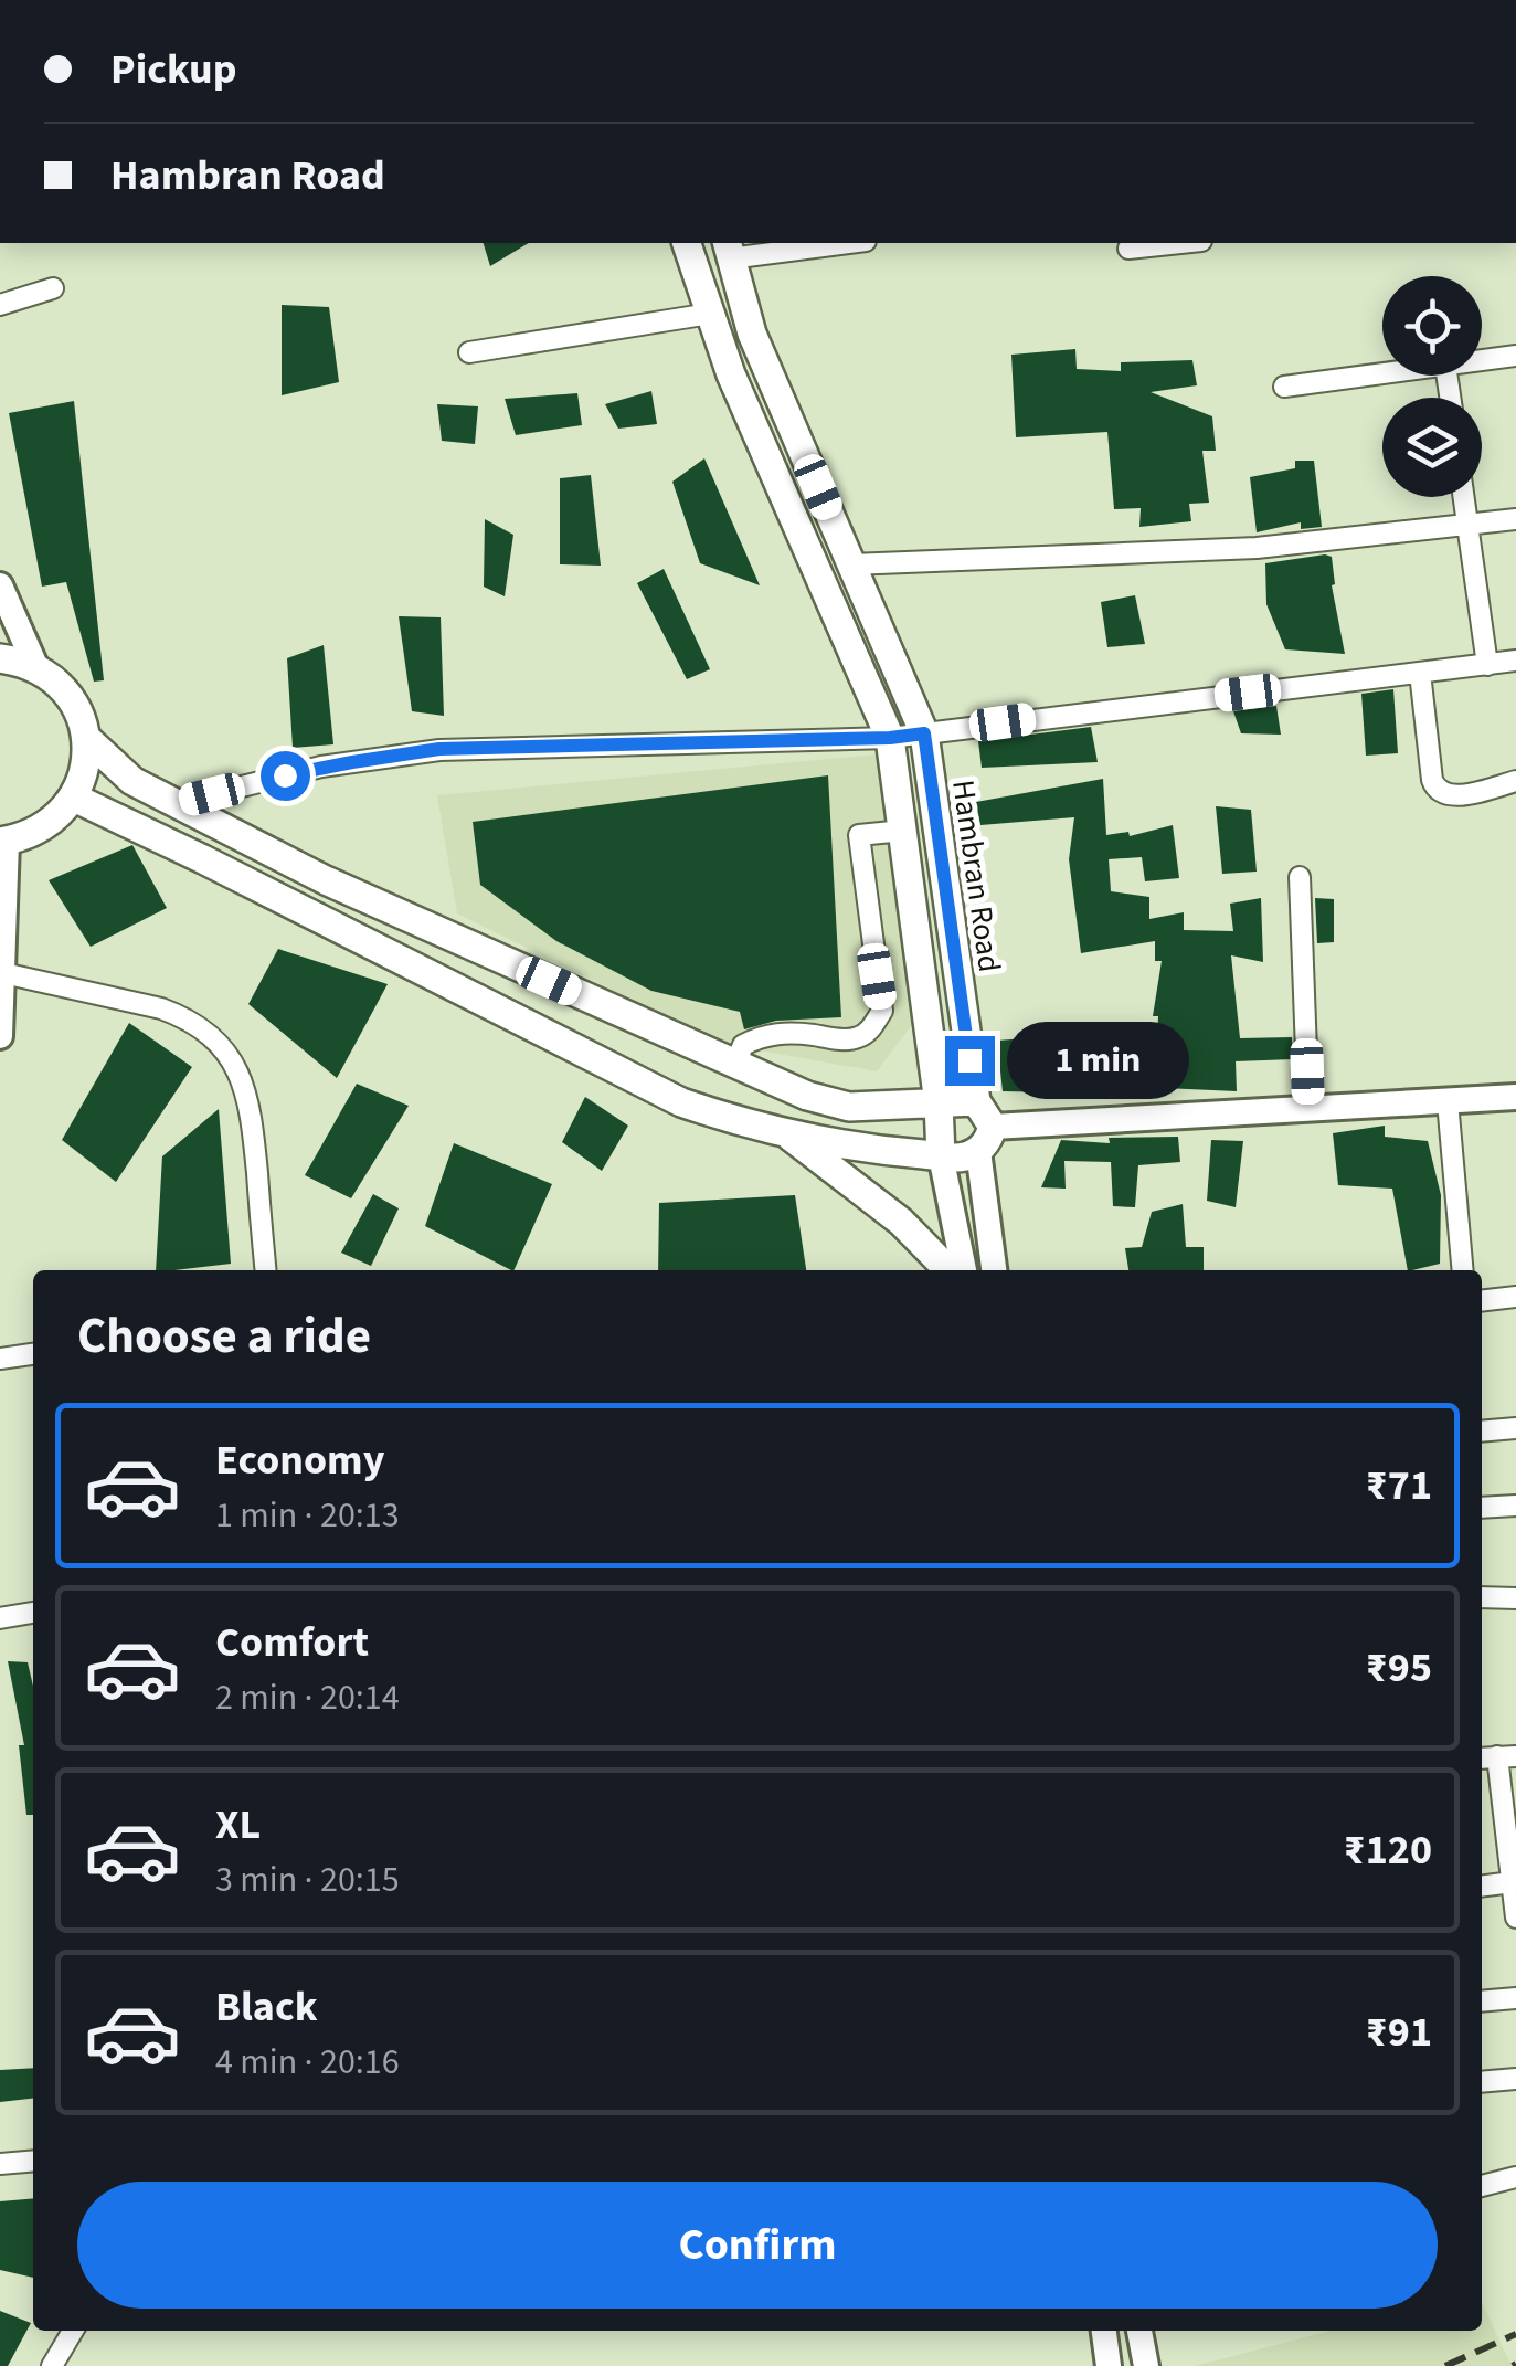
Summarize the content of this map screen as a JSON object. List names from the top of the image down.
{
  "streets": {
    "main road": ["Hambran Road"]
  },
  "page": {
    "banner": ["Pickup", "Hambran Road"],
    "bubble": "1 min",
    "heading": "Choose a ride",
    "list": [
      {
        "name": "Economy",
        "note": "1 min · 20:13",
        "value": "₹71"
      },
      {
        "name": "Comfort",
        "note": "2 min · 20:14",
        "value": "₹95"
      },
      {
        "name": "XL",
        "note": "3 min · 20:15",
        "value": "₹120"
      },
      {
        "name": "Black",
        "note": "4 min · 20:16",
        "value": "₹91"
      }
    ],
    "buttons": "Confirm"
  }
}
